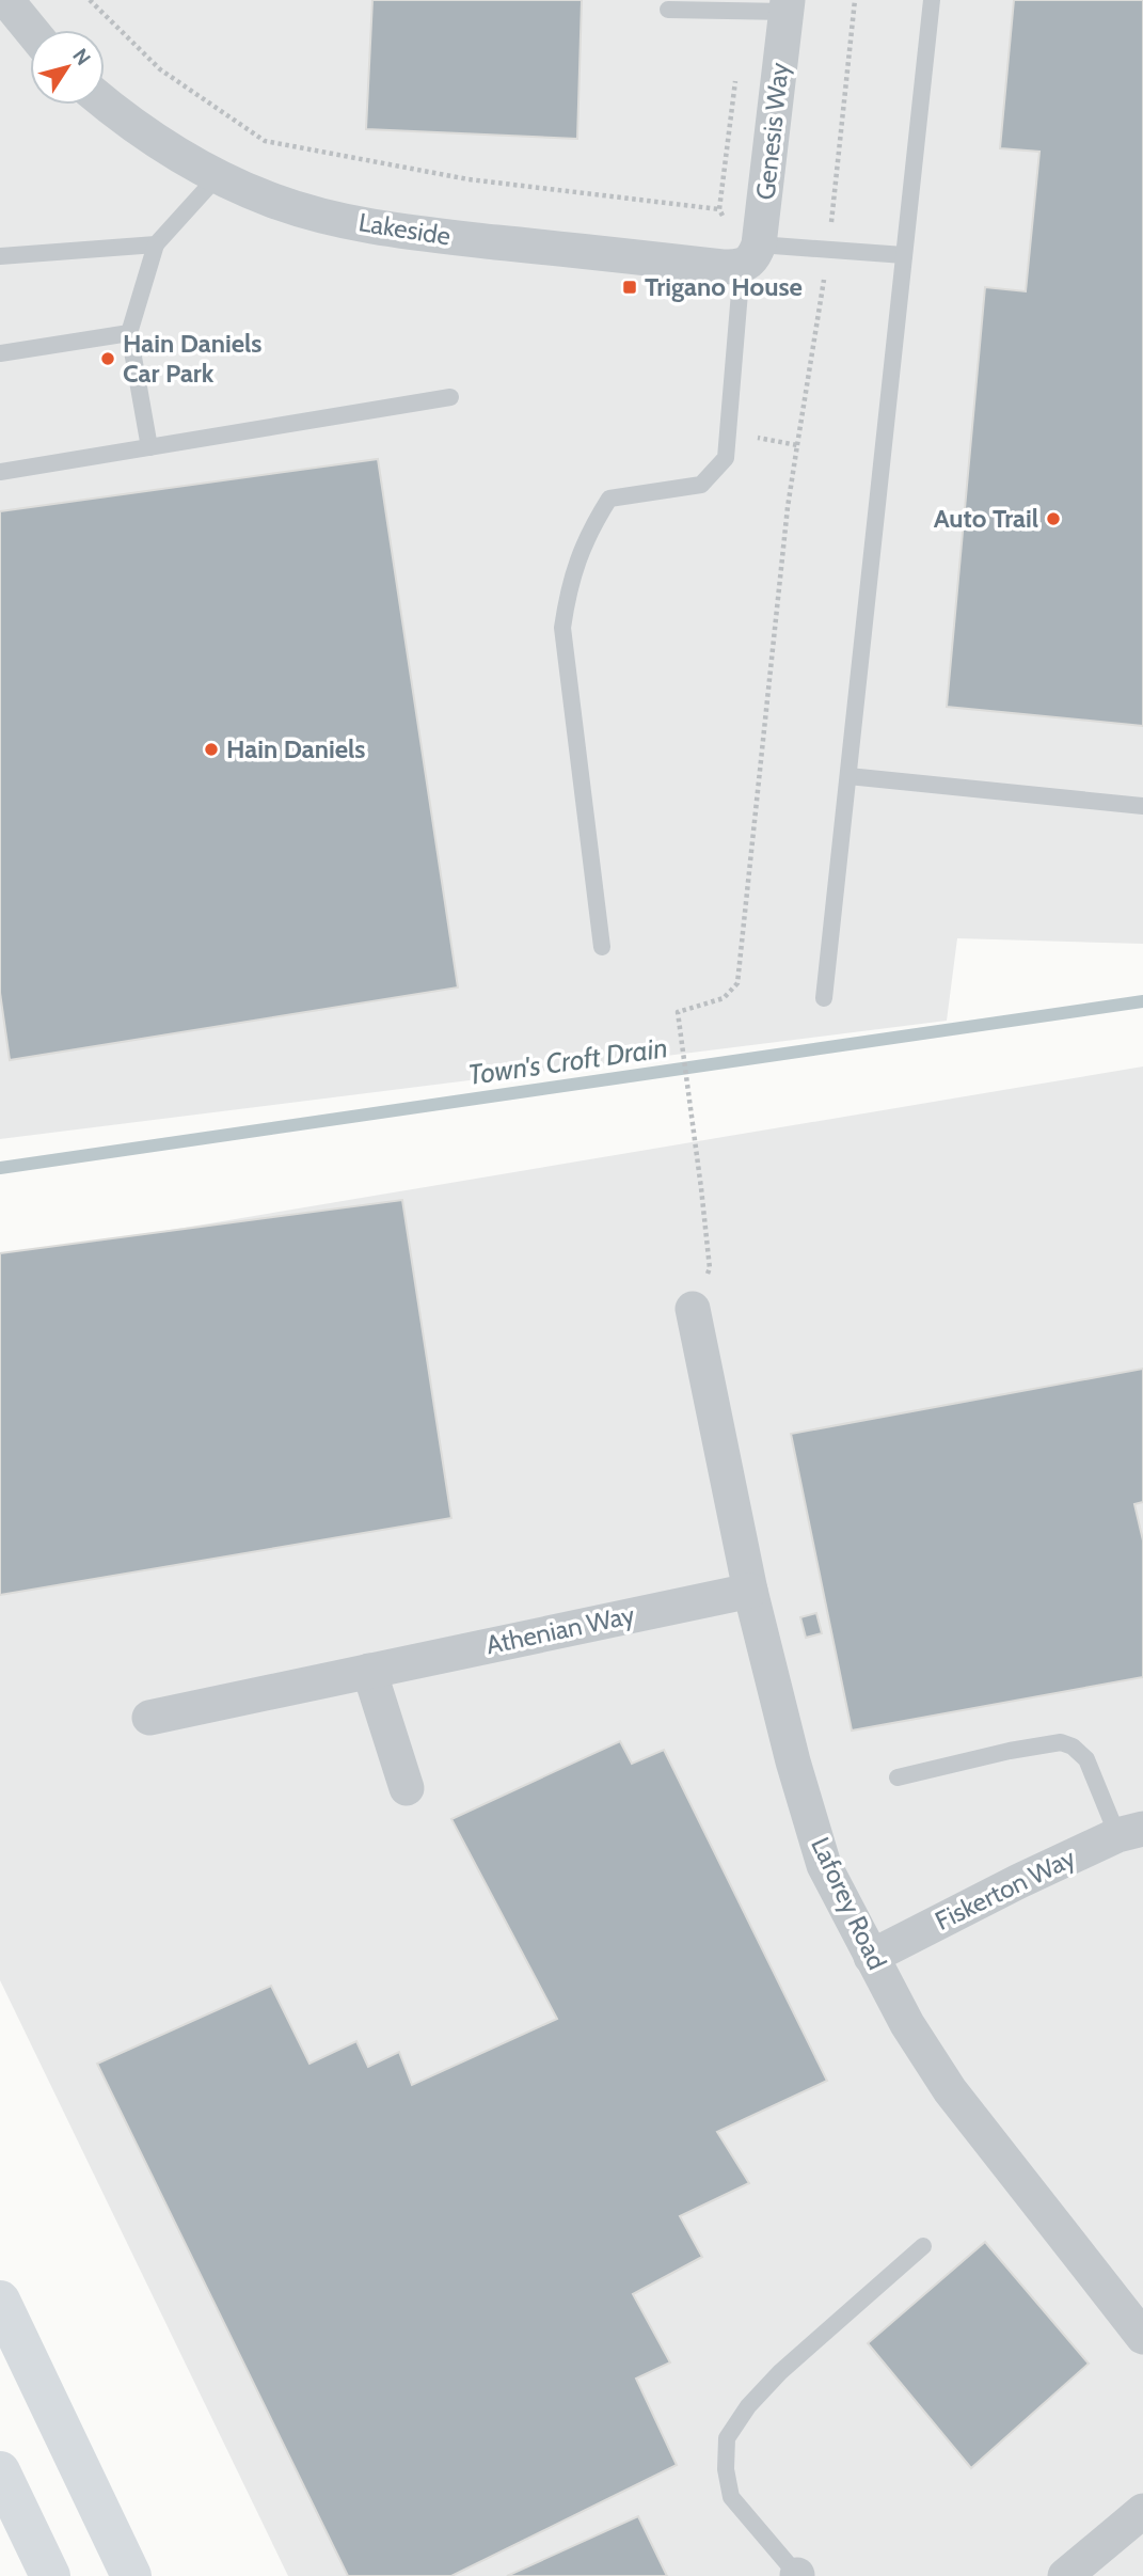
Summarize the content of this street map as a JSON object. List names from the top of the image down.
{
  "streets": {
    "street": [
      "Genesis Way",
      "Lakeside",
      "Athenian Way",
      "Fiskerton Way",
      "Laforey Road"
    ]
  },
  "crossings": [
    ["Genesis Way", "Lakeside"],
    ["Athenian Way", "Laforey Road"],
    ["Fiskerton Way", "Laforey Road"]
  ],
  "water": ["Town's Croft Drain"],
  "places": {
    "transit": ["Trigano House"],
    "other": ["Hain Daniels Car Park", "Auto Trail", "Hain Daniels"]
  },
  "north": "top right"
}
